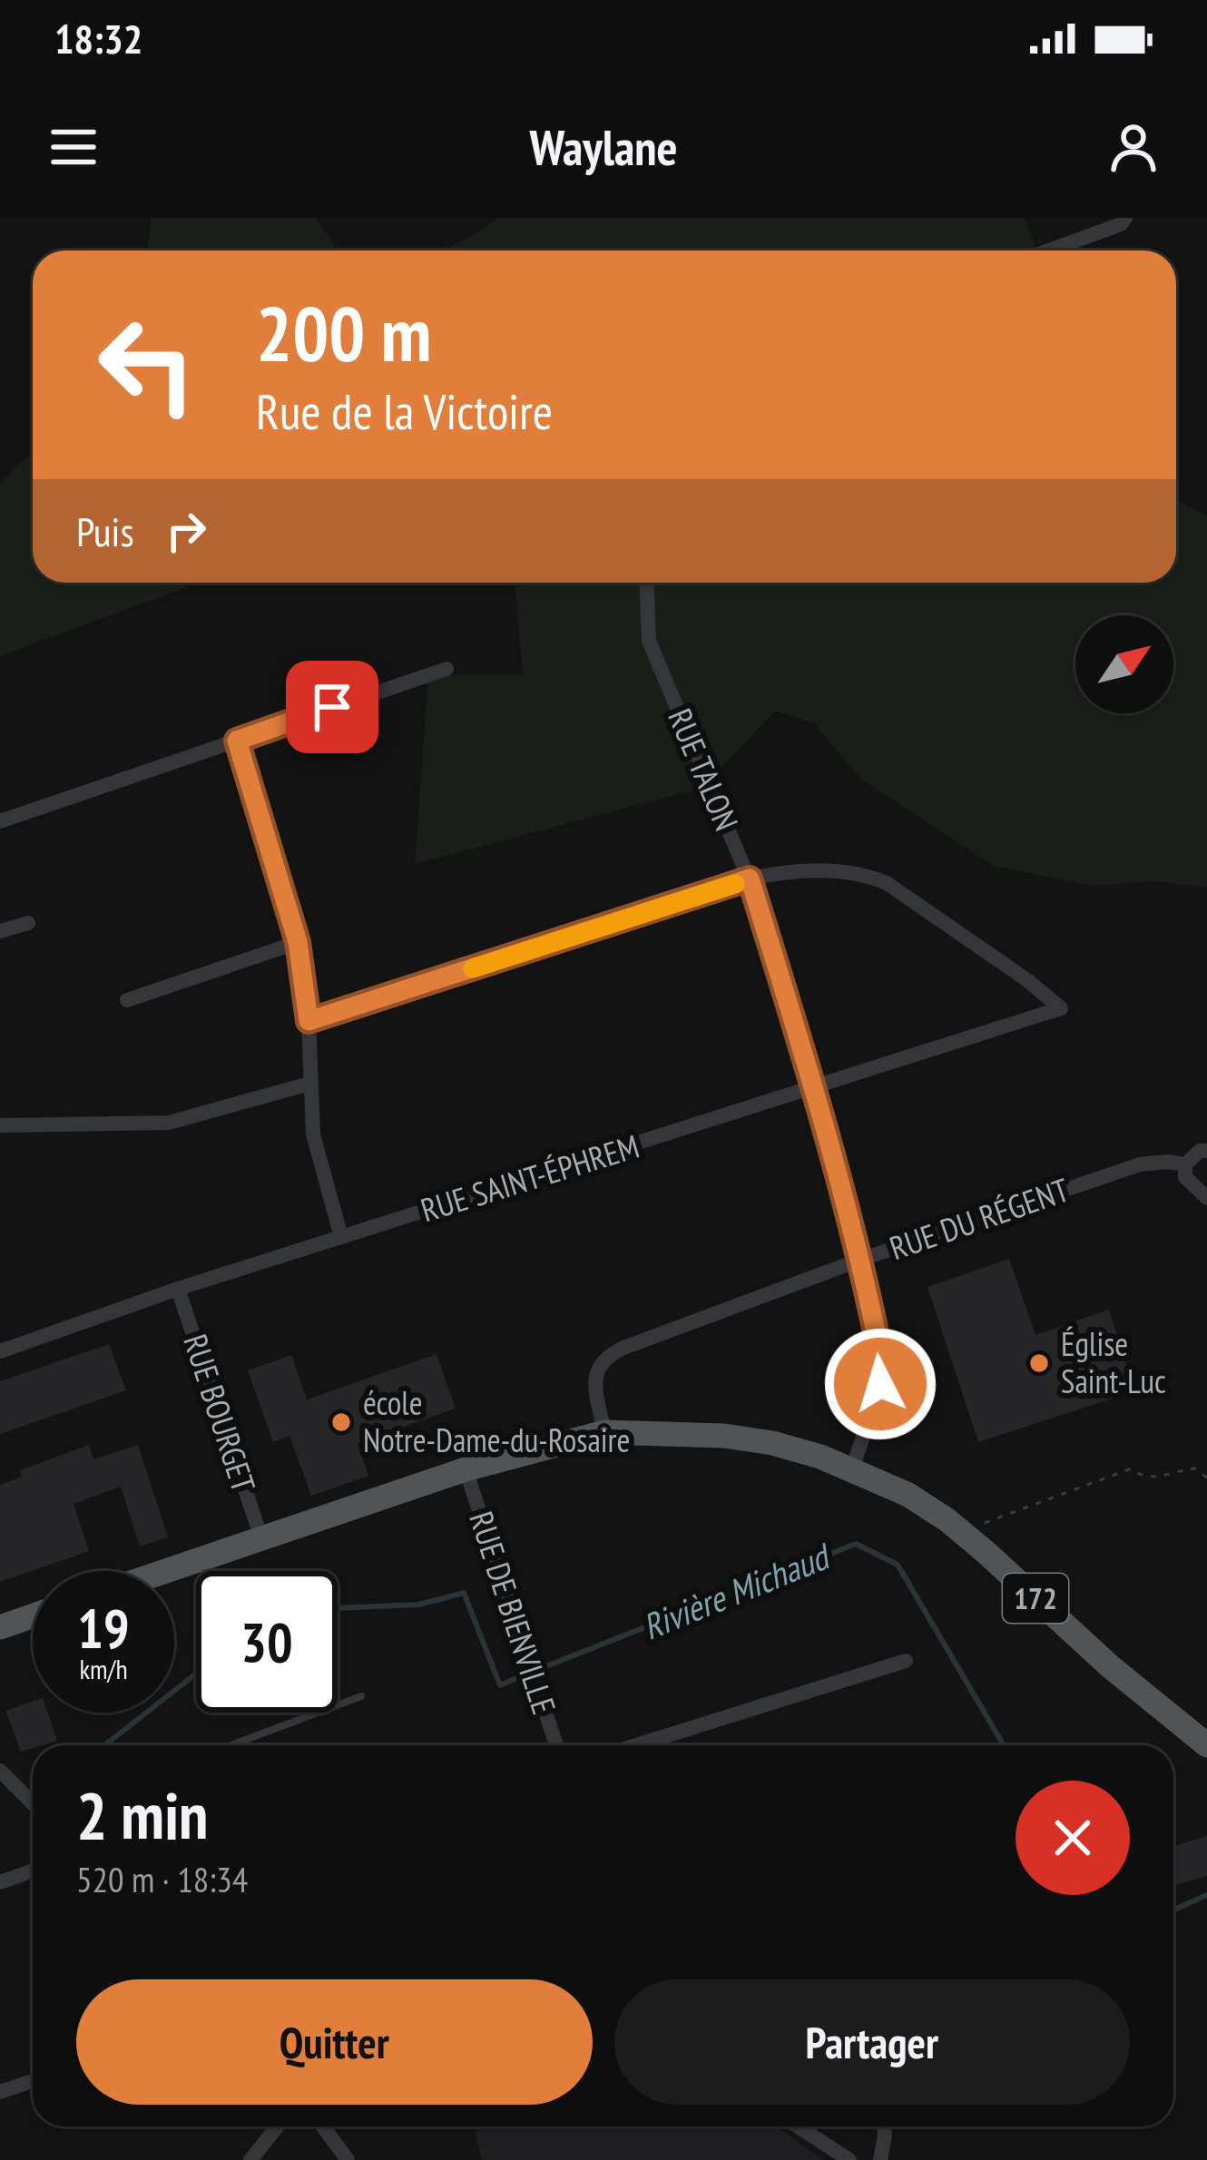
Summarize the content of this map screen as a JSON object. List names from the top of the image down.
{
  "streets": {
    "main road": ["172"],
    "street": [
      "RUE TALON",
      "RUE SAINT-ÉPHREM",
      "RUE DU RÉGENT",
      "RUE BOURGET",
      "RUE DE BIENVILLE"
    ]
  },
  "crossings": [
    ["RUE TALON", "RUE SAINT-ÉPHREM"],
    ["RUE TALON", "RUE DU RÉGENT"],
    ["RUE TALON", "172"],
    ["RUE SAINT-ÉPHREM", "RUE BOURGET"],
    ["RUE DU RÉGENT", "172"]
  ],
  "water": ["Rivière Michaud"],
  "places": ["Église Saint-Luc", "école Notre-Dame-du-Rosaire"],
  "north": "top right",
  "page": {
    "status": "18:32",
    "header": "Waylane",
    "turn": ["200 m", "Rue de la Victoire"],
    "then": "Puis",
    "speed": "19 km/h",
    "limit": "30",
    "heading": ["2 min", "520 m · 18:34"],
    "buttons": ["Quitter", "Partager"]
  }
}
